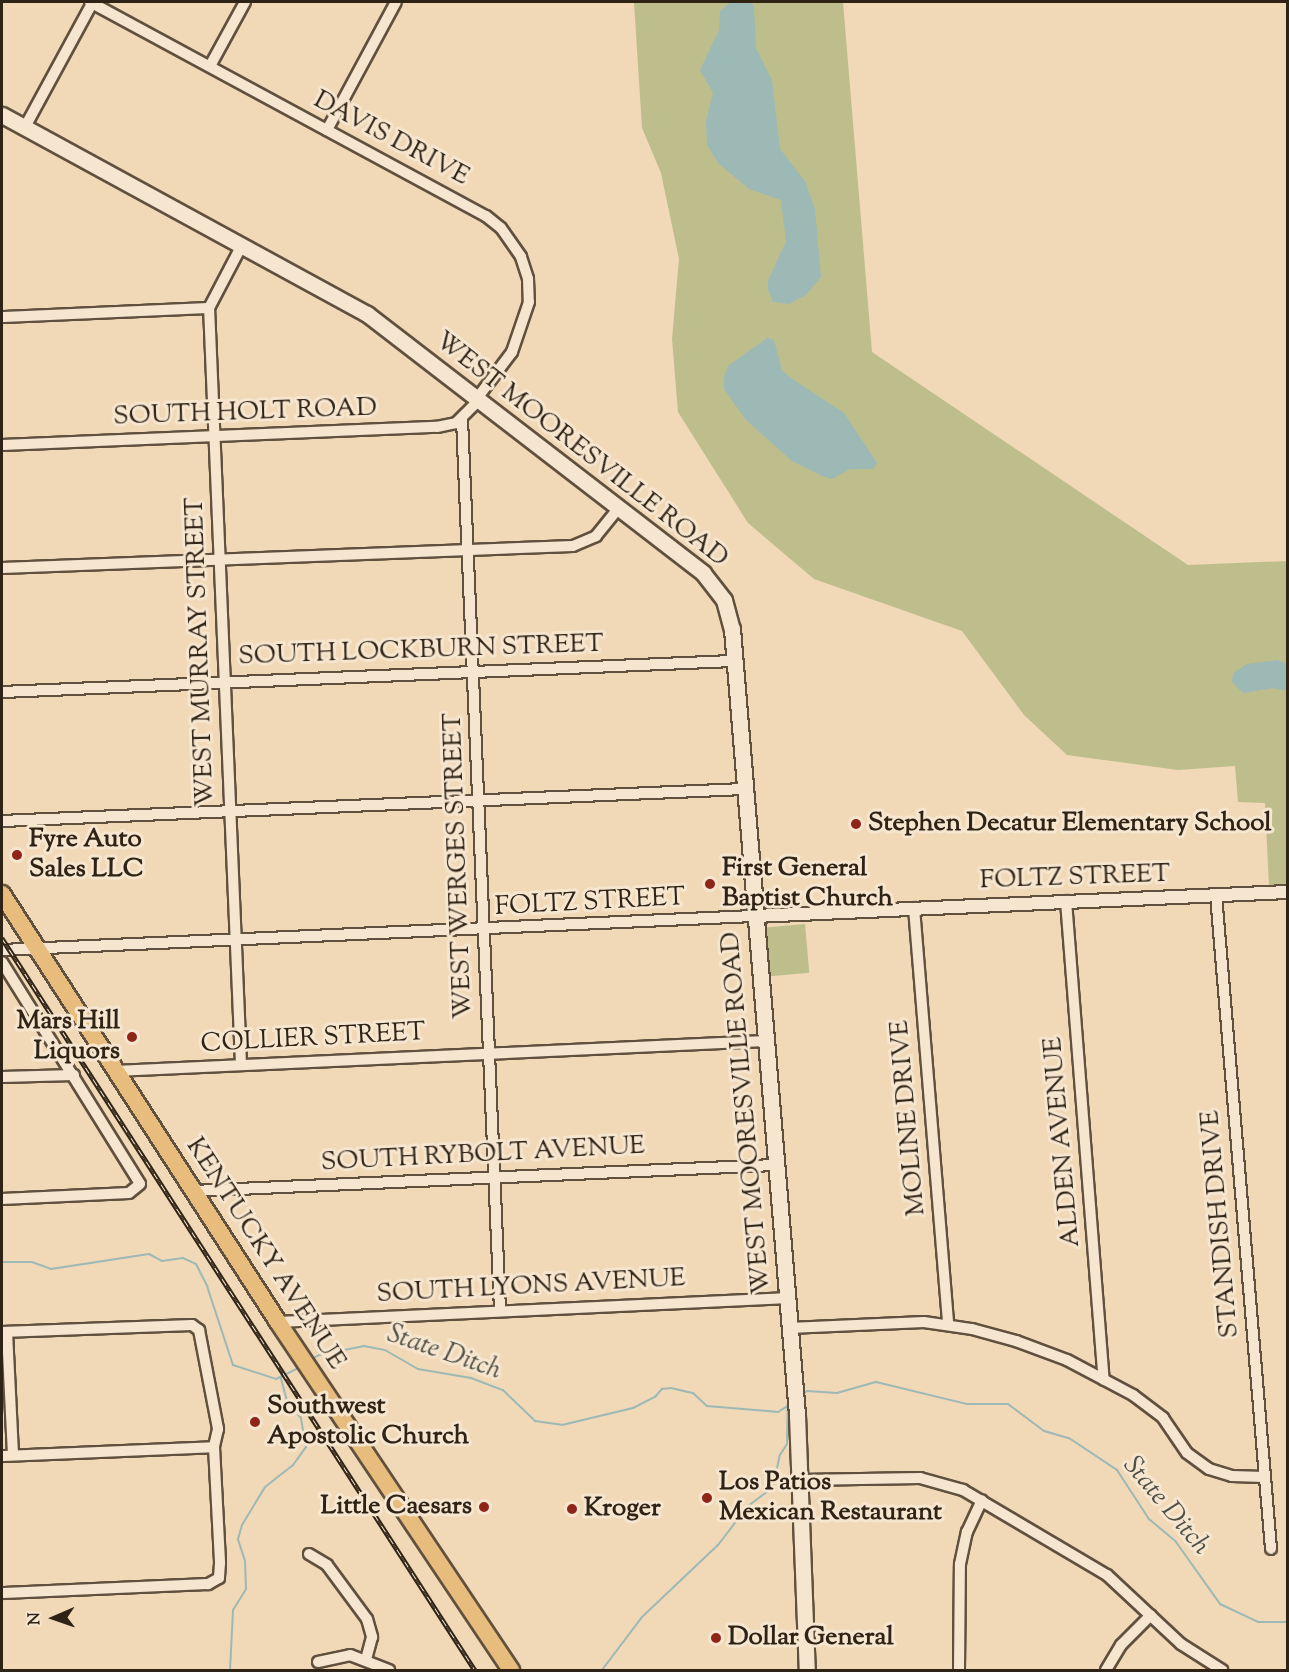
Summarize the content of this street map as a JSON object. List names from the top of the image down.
{
  "streets": {
    "main road": ["WEST MOORESVILLE ROAD", "KENTUCKY AVENUE"],
    "street": [
      "DAVIS DRIVE",
      "SOUTH HOLT ROAD",
      "SOUTH LOCKBURN STREET",
      "WEST MURRAY STREET",
      "WEST WERGES STREET",
      "FOLTZ STREET",
      "COLLIER STREET",
      "MOLINE DRIVE",
      "ALDEN AVENUE",
      "SOUTH RYBOLT AVENUE",
      "STANDISH DRIVE",
      "SOUTH LYONS AVENUE"
    ]
  },
  "crossings": [
    ["DAVIS DRIVE", "WEST MOORESVILLE ROAD"],
    ["SOUTH HOLT ROAD", "WEST MURRAY STREET"],
    ["SOUTH HOLT ROAD", "WEST WERGES STREET"],
    ["WEST MOORESVILLE ROAD", "SOUTH LOCKBURN STREET"],
    ["WEST MOORESVILLE ROAD", "WEST MURRAY STREET"],
    ["WEST MOORESVILLE ROAD", "FOLTZ STREET"],
    ["WEST MOORESVILLE ROAD", "COLLIER STREET"],
    ["WEST MOORESVILLE ROAD", "SOUTH RYBOLT AVENUE"],
    ["WEST MOORESVILLE ROAD", "SOUTH LYONS AVENUE"],
    ["SOUTH LOCKBURN STREET", "WEST MURRAY STREET"],
    ["SOUTH LOCKBURN STREET", "WEST WERGES STREET"],
    ["WEST MURRAY STREET", "FOLTZ STREET"],
    ["WEST MURRAY STREET", "COLLIER STREET"],
    ["WEST WERGES STREET", "FOLTZ STREET"],
    ["WEST WERGES STREET", "COLLIER STREET"],
    ["WEST WERGES STREET", "SOUTH RYBOLT AVENUE"],
    ["WEST WERGES STREET", "SOUTH LYONS AVENUE"],
    ["FOLTZ STREET", "MOLINE DRIVE"],
    ["FOLTZ STREET", "ALDEN AVENUE"],
    ["FOLTZ STREET", "STANDISH DRIVE"],
    ["FOLTZ STREET", "KENTUCKY AVENUE"],
    ["COLLIER STREET", "KENTUCKY AVENUE"],
    ["SOUTH RYBOLT AVENUE", "KENTUCKY AVENUE"],
    ["KENTUCKY AVENUE", "SOUTH LYONS AVENUE"]
  ],
  "water": ["State Ditch"],
  "places": [
    "Stephen Decatur Elementary School",
    "Fyre Auto Sales LLC",
    "First General Baptist Church",
    "Mars Hill Liquors",
    "Southwest Apostolic Church",
    "Los Patios Mexican Restaurant",
    "Little Caesars",
    "Kroger",
    "Dollar General"
  ],
  "north": "left"
}
